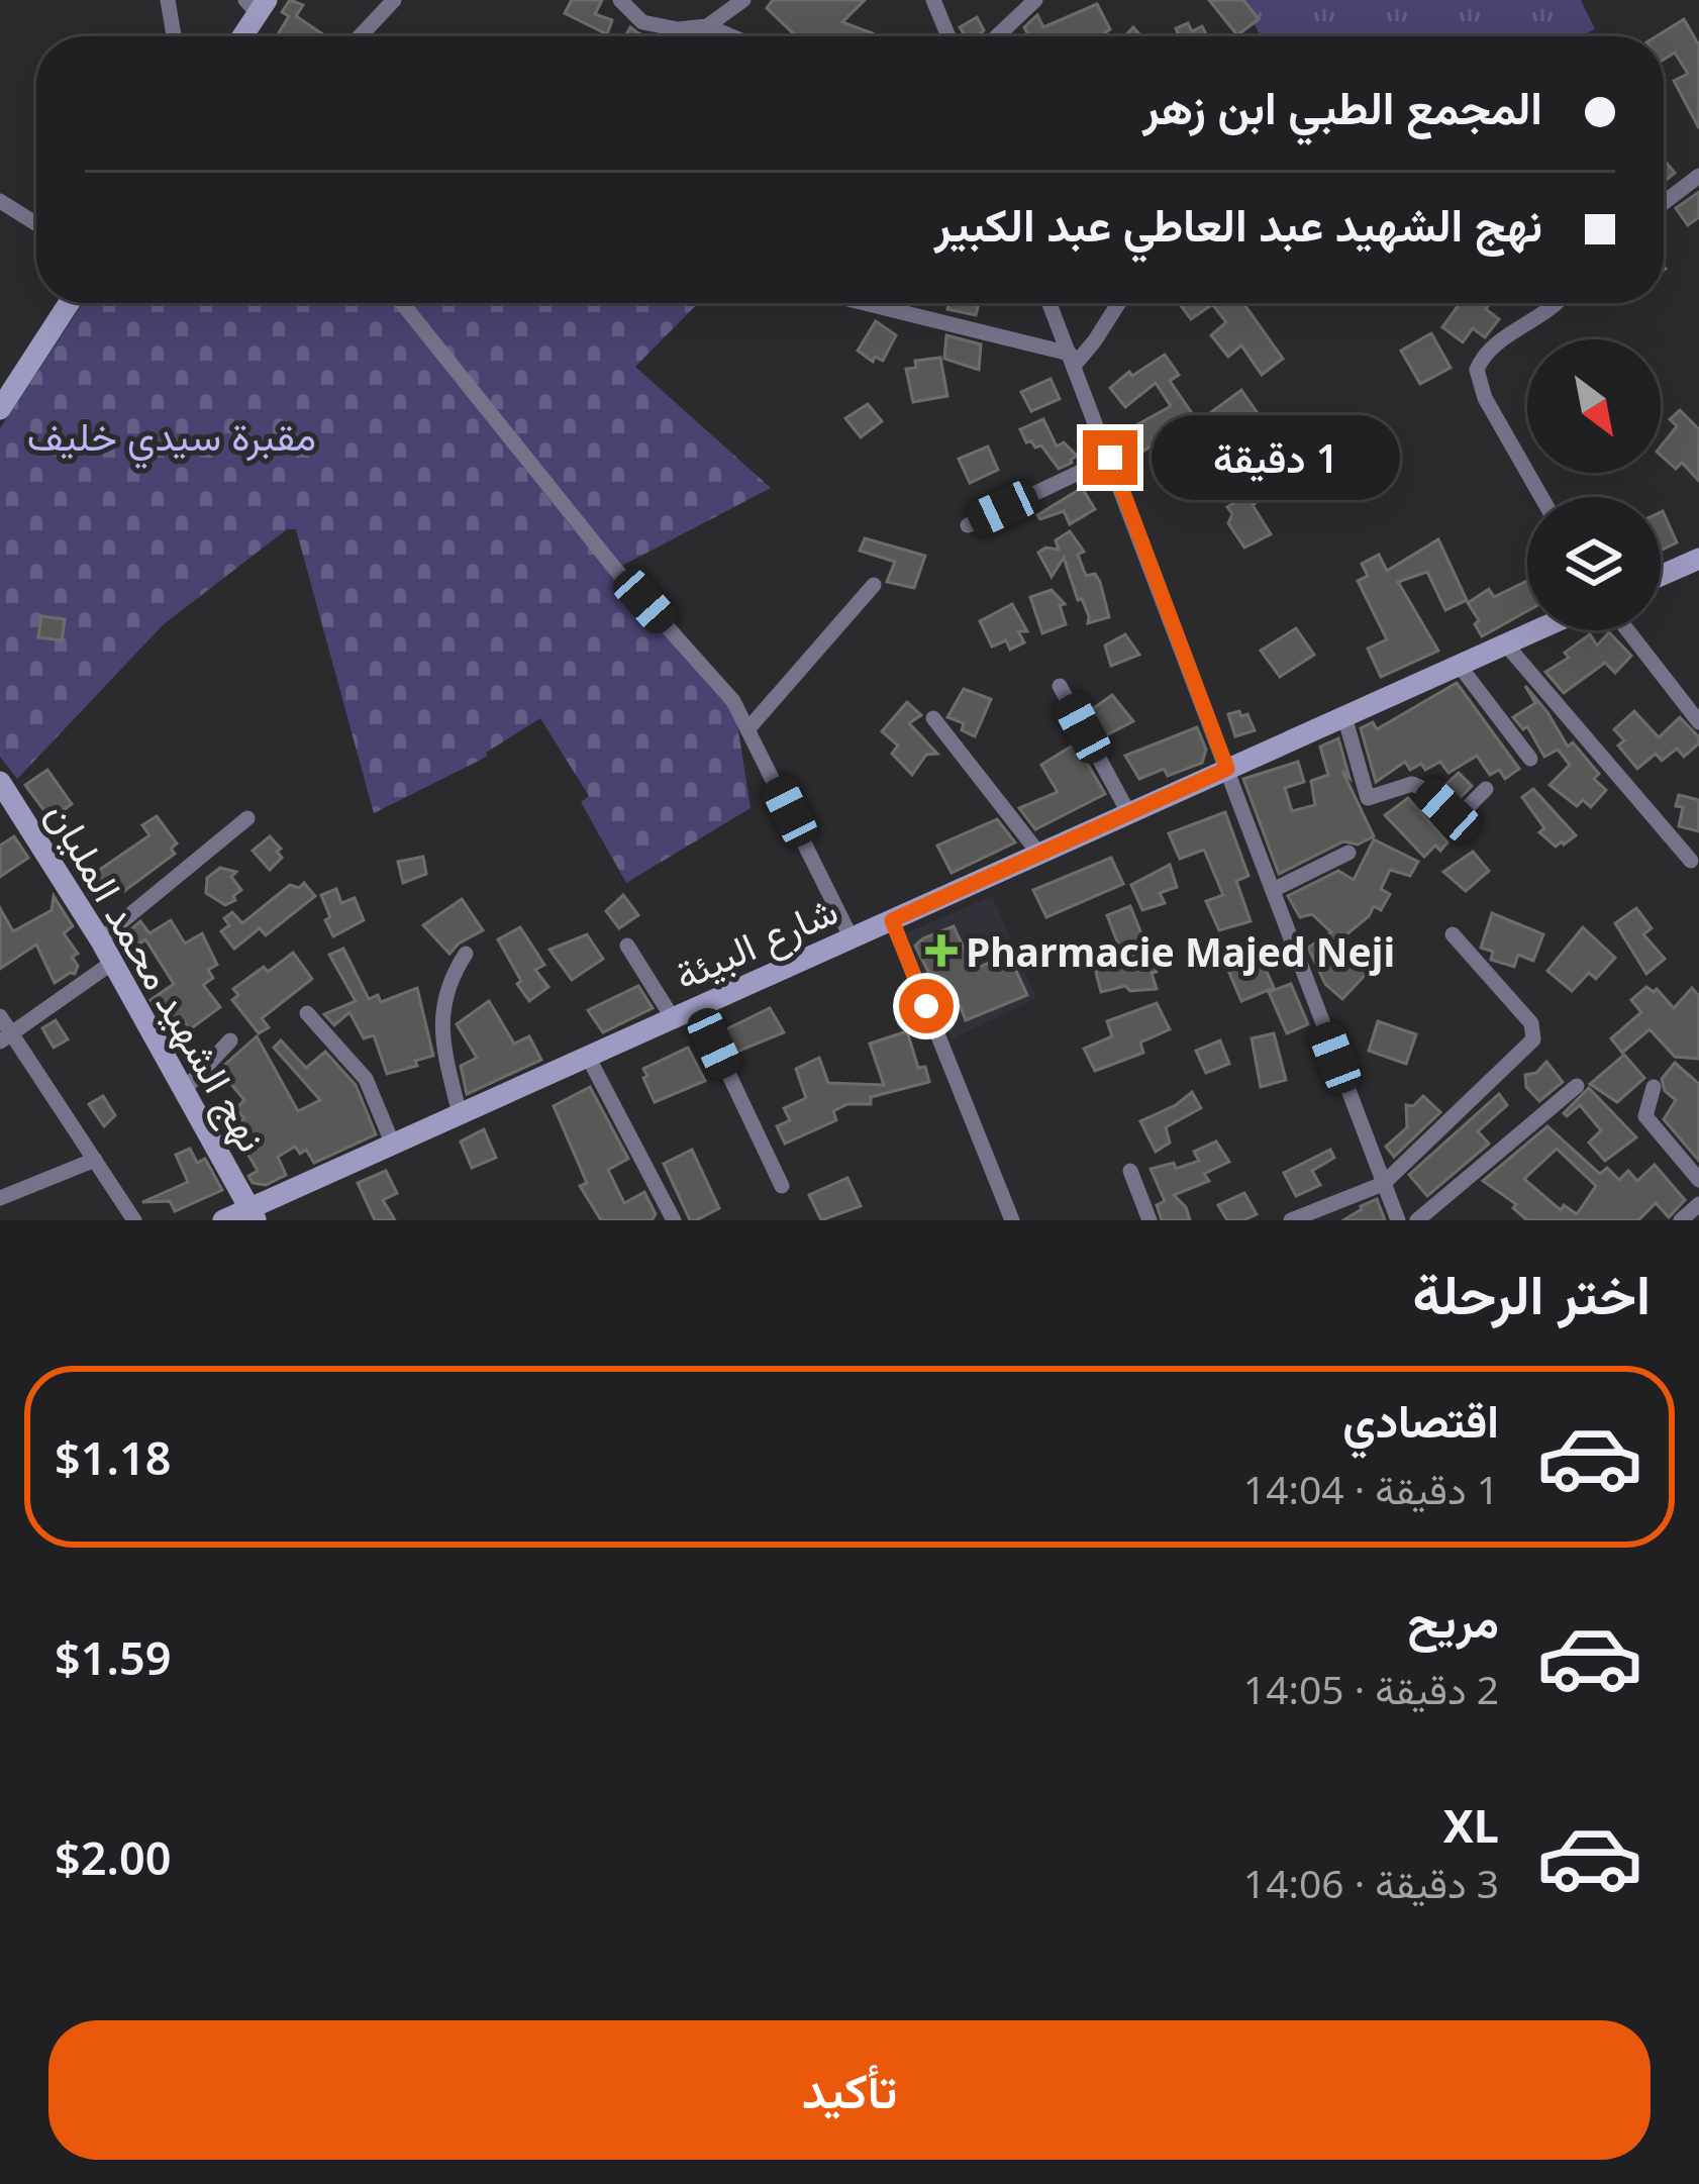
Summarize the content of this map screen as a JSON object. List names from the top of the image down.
{
  "streets": {
    "street": ["شارع البيئة", "نهج الشهيد محمد المليان"]
  },
  "crossings": [
    ["شارع البيئة", "نهج الشهيد محمد المليان"]
  ],
  "parks": ["مقبرة سيدي خليف"],
  "places": {
    "health": ["Pharmacie Majed Neji"]
  },
  "north": "bottom right",
  "page": {
    "banner": ["المجمع الطبي ابن زهر", "نهج الشهيد عبد العاطي عبد الكبير"],
    "bubble": "1 دقيقة",
    "heading": "اختر الرحلة",
    "list": [
      {
        "name": "اقتصادي",
        "note": "1 دقيقة · 14:04",
        "value": "$1.18"
      },
      {
        "name": "مريح",
        "note": "2 دقيقة · 14:05",
        "value": "$1.59"
      },
      {
        "name": "XL",
        "note": "3 دقيقة · 14:06",
        "value": "$2.00"
      }
    ],
    "buttons": "تأكيد"
  }
}
